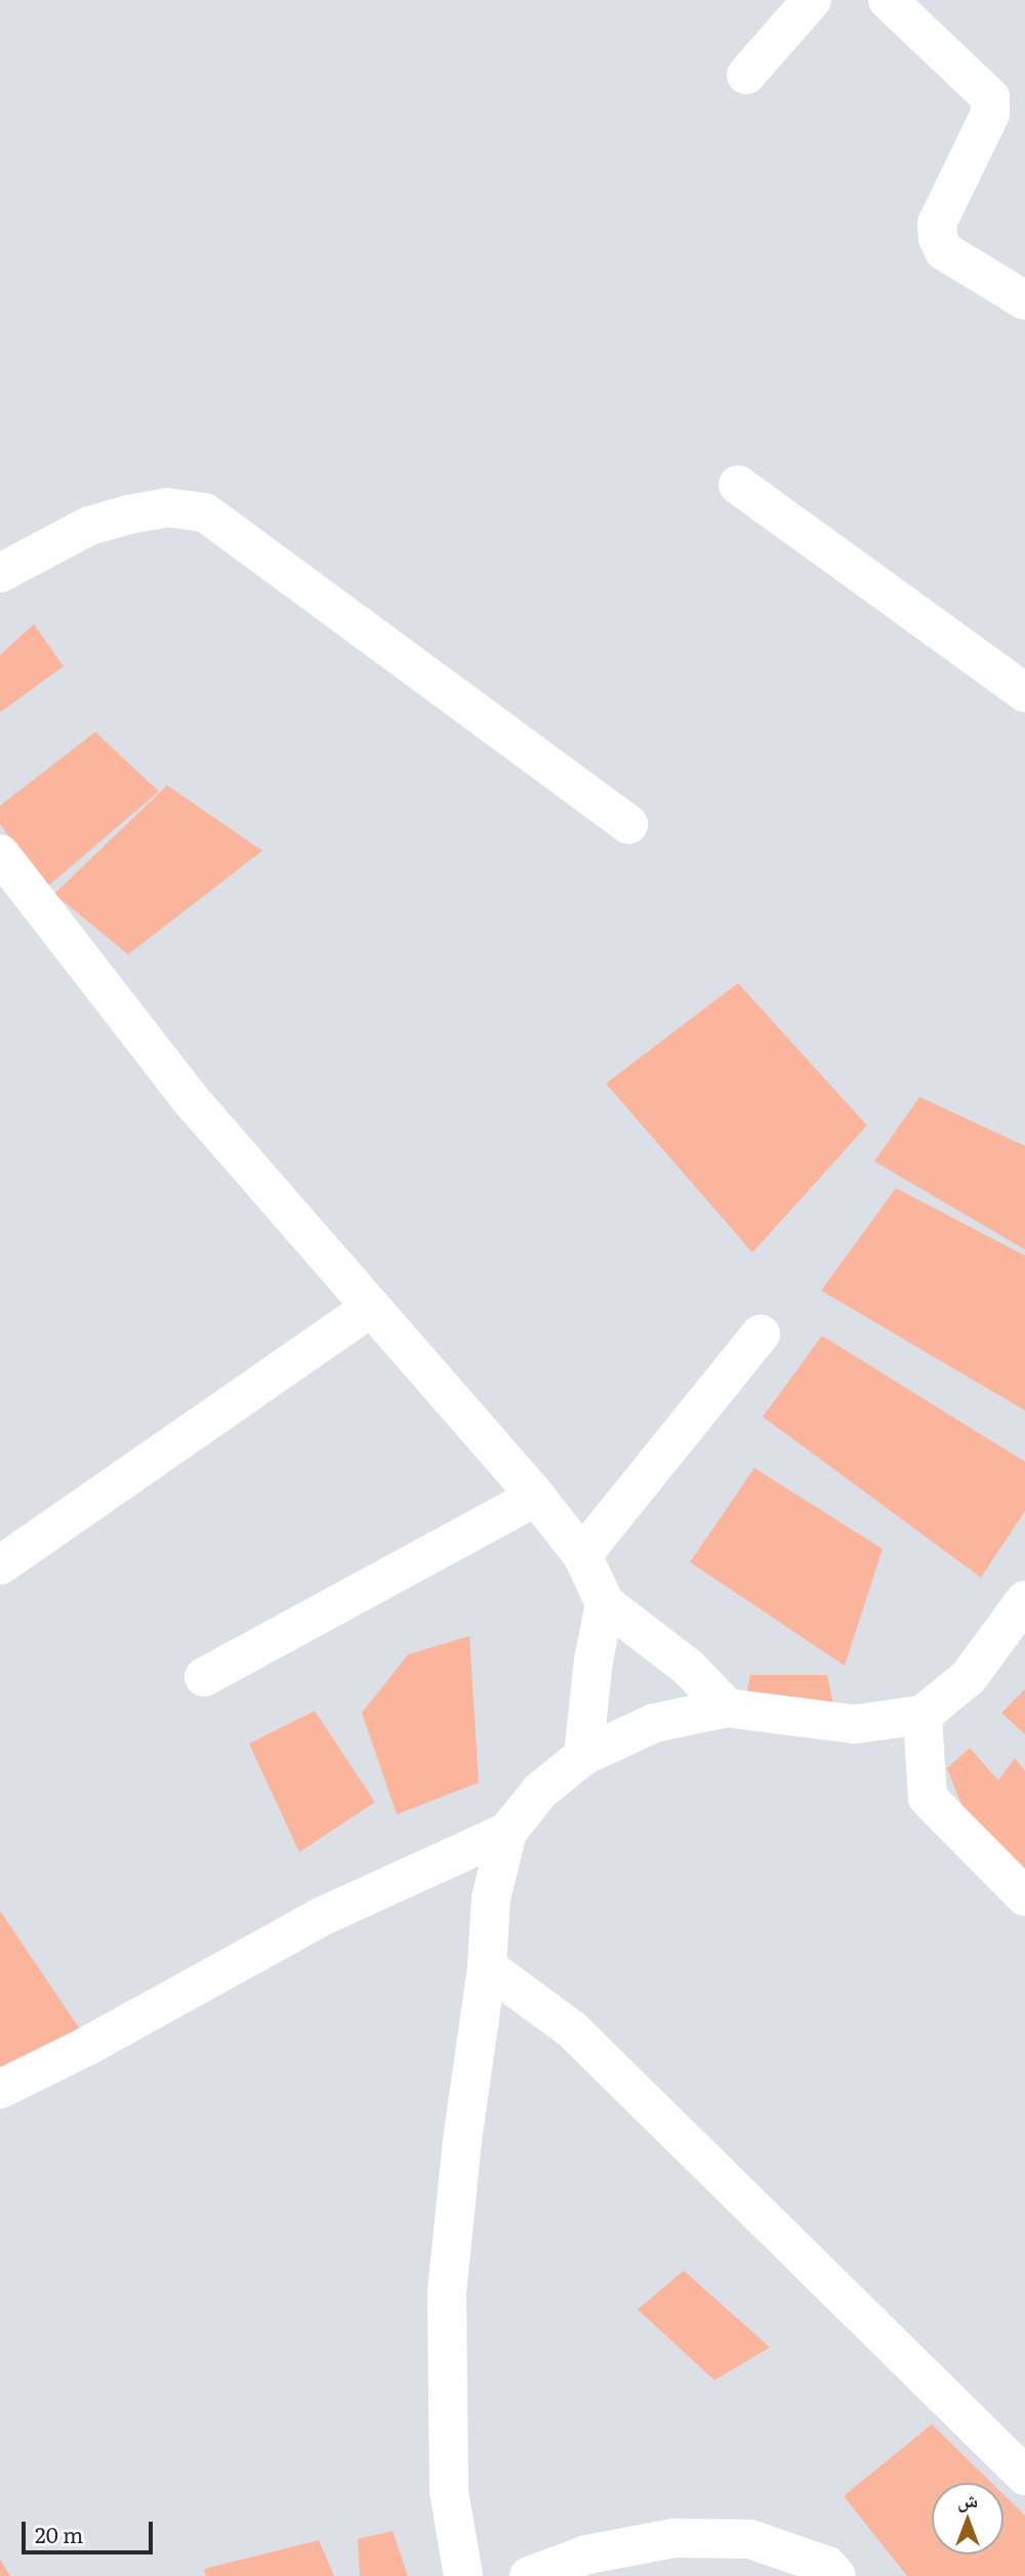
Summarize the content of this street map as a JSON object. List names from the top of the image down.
{
  "scale_bar": "20 m",
  "north": "top"
}
